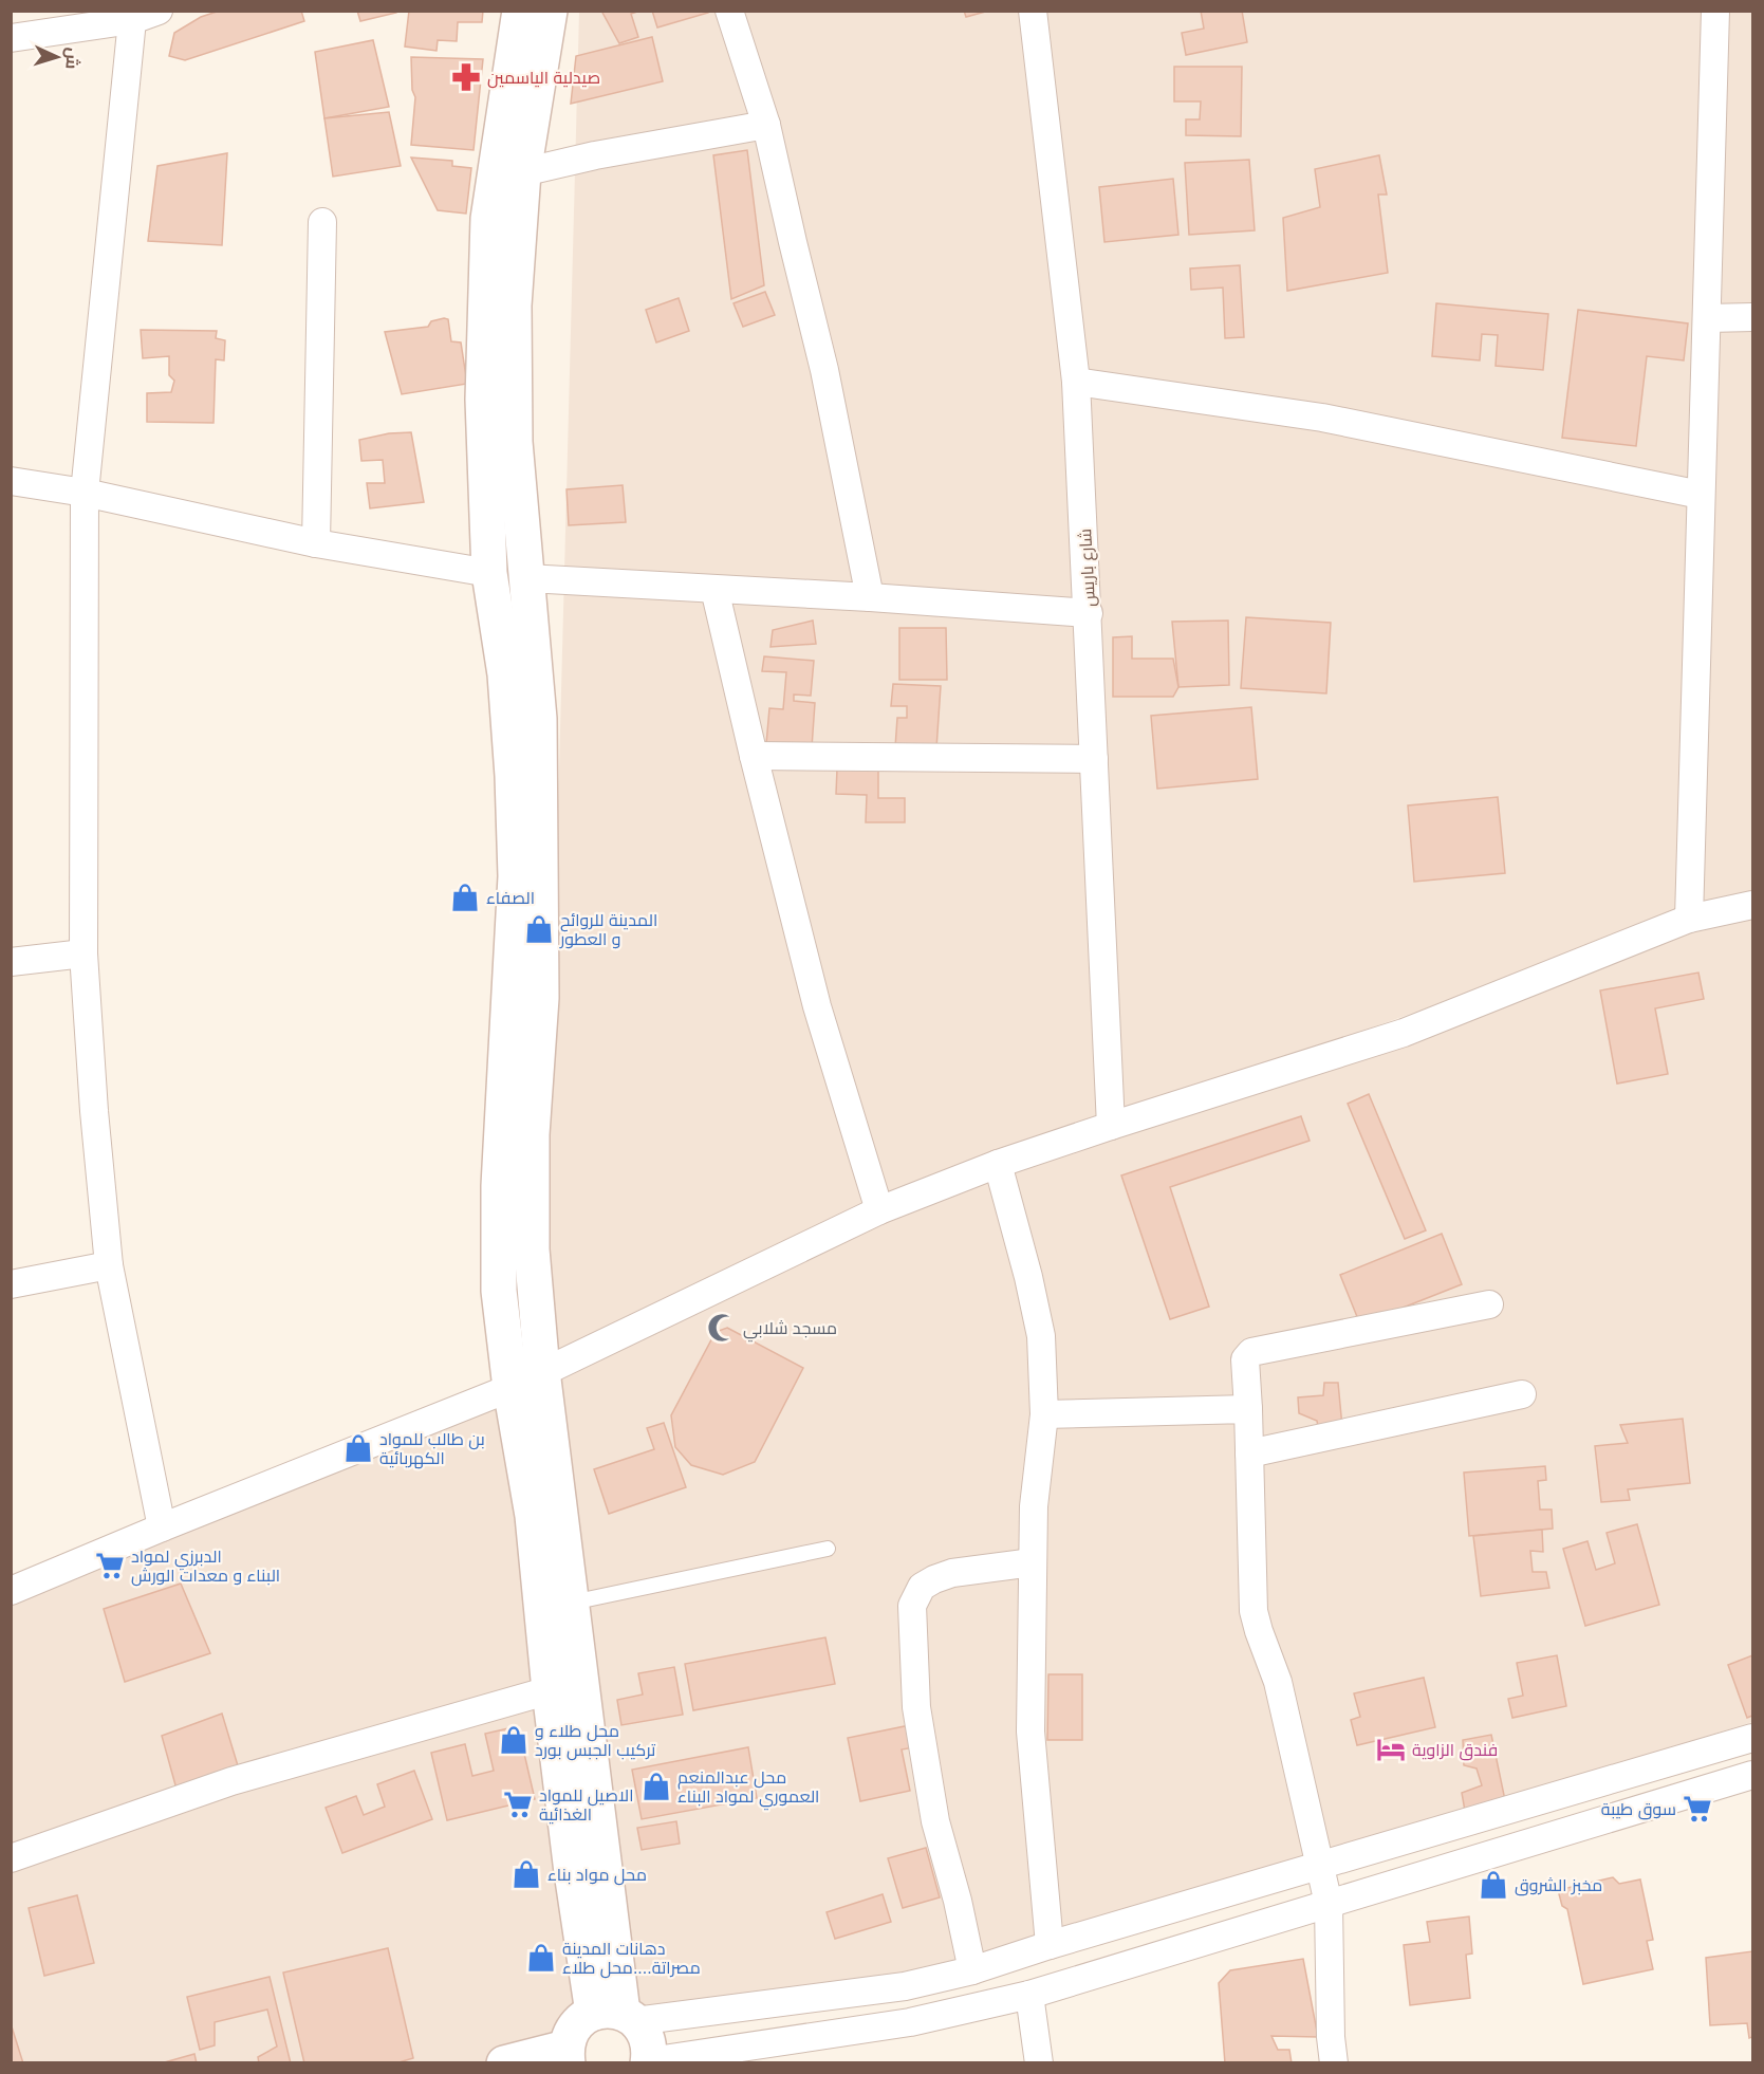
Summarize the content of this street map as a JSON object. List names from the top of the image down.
{
  "streets": {
    "street": ["شارع باريس"]
  },
  "places": {
    "pharmacy": ["صيدلية الياسمين"],
    "shop": [
      "الصفاء",
      "المدينة للروائح و العطور",
      "بن طالب للمواد الكهربائية",
      "محل طلاء و تركيب الجبس بورد",
      "محل عبدالمنعم العموري لمواد البناء",
      "محل مواد بناء",
      "مخبز الشروق",
      "دهانات المدينة مصراتة....محل طلاء"
    ],
    "mosque": ["مسجد شلابي"],
    "supermarket": ["الدبرزي لمواد البناء و معدات الورش", "الاصيل للمواد الغذائية", "سوق طيبة"],
    "hotel": ["فندق الزاوية"]
  },
  "north": "right"
}
